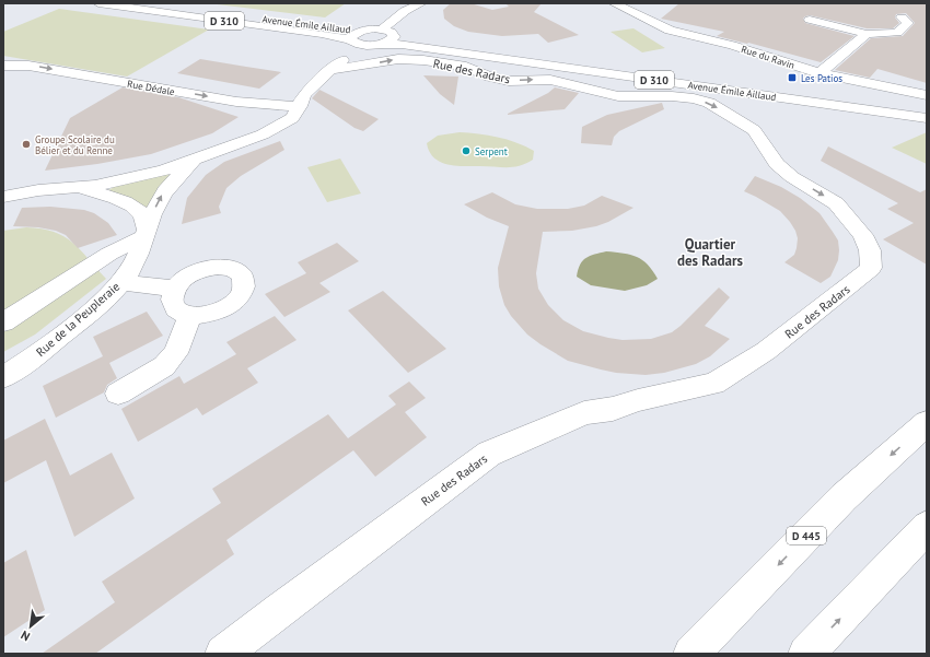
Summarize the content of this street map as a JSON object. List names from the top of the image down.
{
  "streets": {
    "street": [
      "D 310",
      "Avenue Émile Aillaud",
      "Rue du Ravin",
      "Rue des Radars",
      "Rue Dédale",
      "Rue de la Peupleraie",
      "D 445"
    ]
  },
  "crossings": [
    ["Avenue Émile Aillaud", "Rue du Ravin"]
  ],
  "districts": ["Quartier des Radars"],
  "places": {
    "transit": ["Les Patios"],
    "other": ["Groupe Scolaire du Bélier et du Renne", "Serpent"]
  },
  "north": "bottom left"
}
